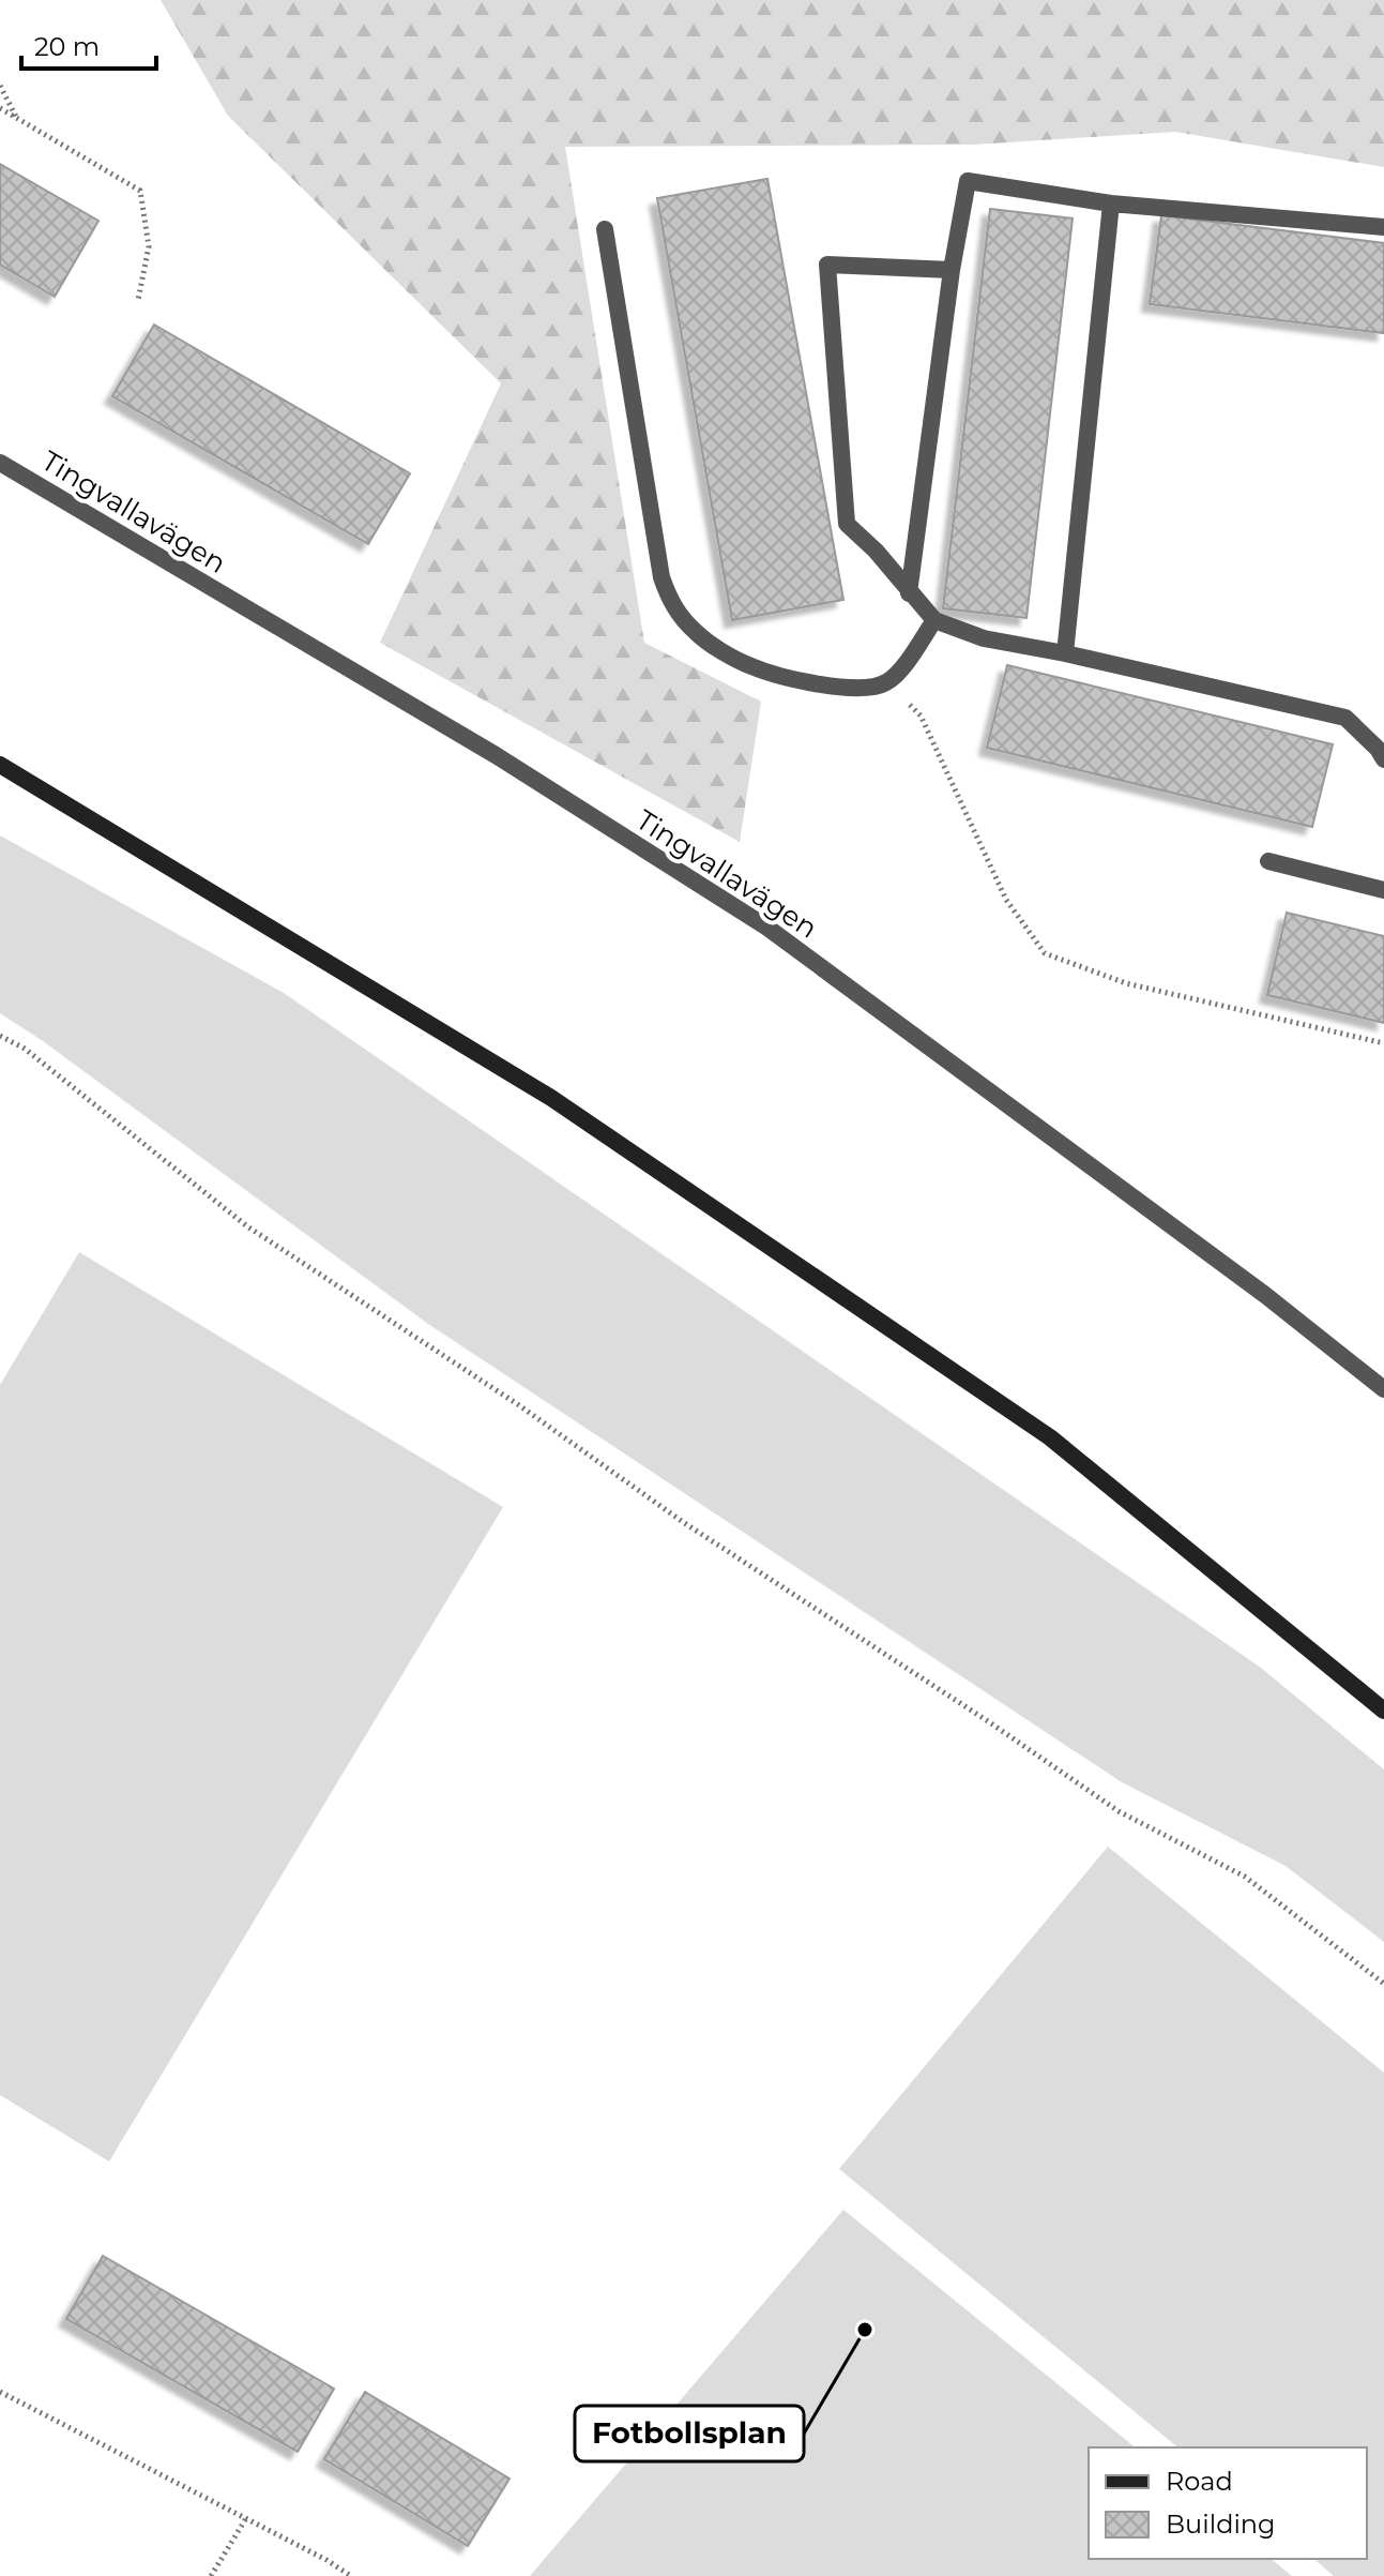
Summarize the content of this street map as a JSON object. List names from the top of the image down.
{
  "streets": {
    "street": ["Tingvallavägen"]
  },
  "places": ["Fotbollsplan"],
  "legend": ["Road", "Building"],
  "scale_bar": "20 m"
}
